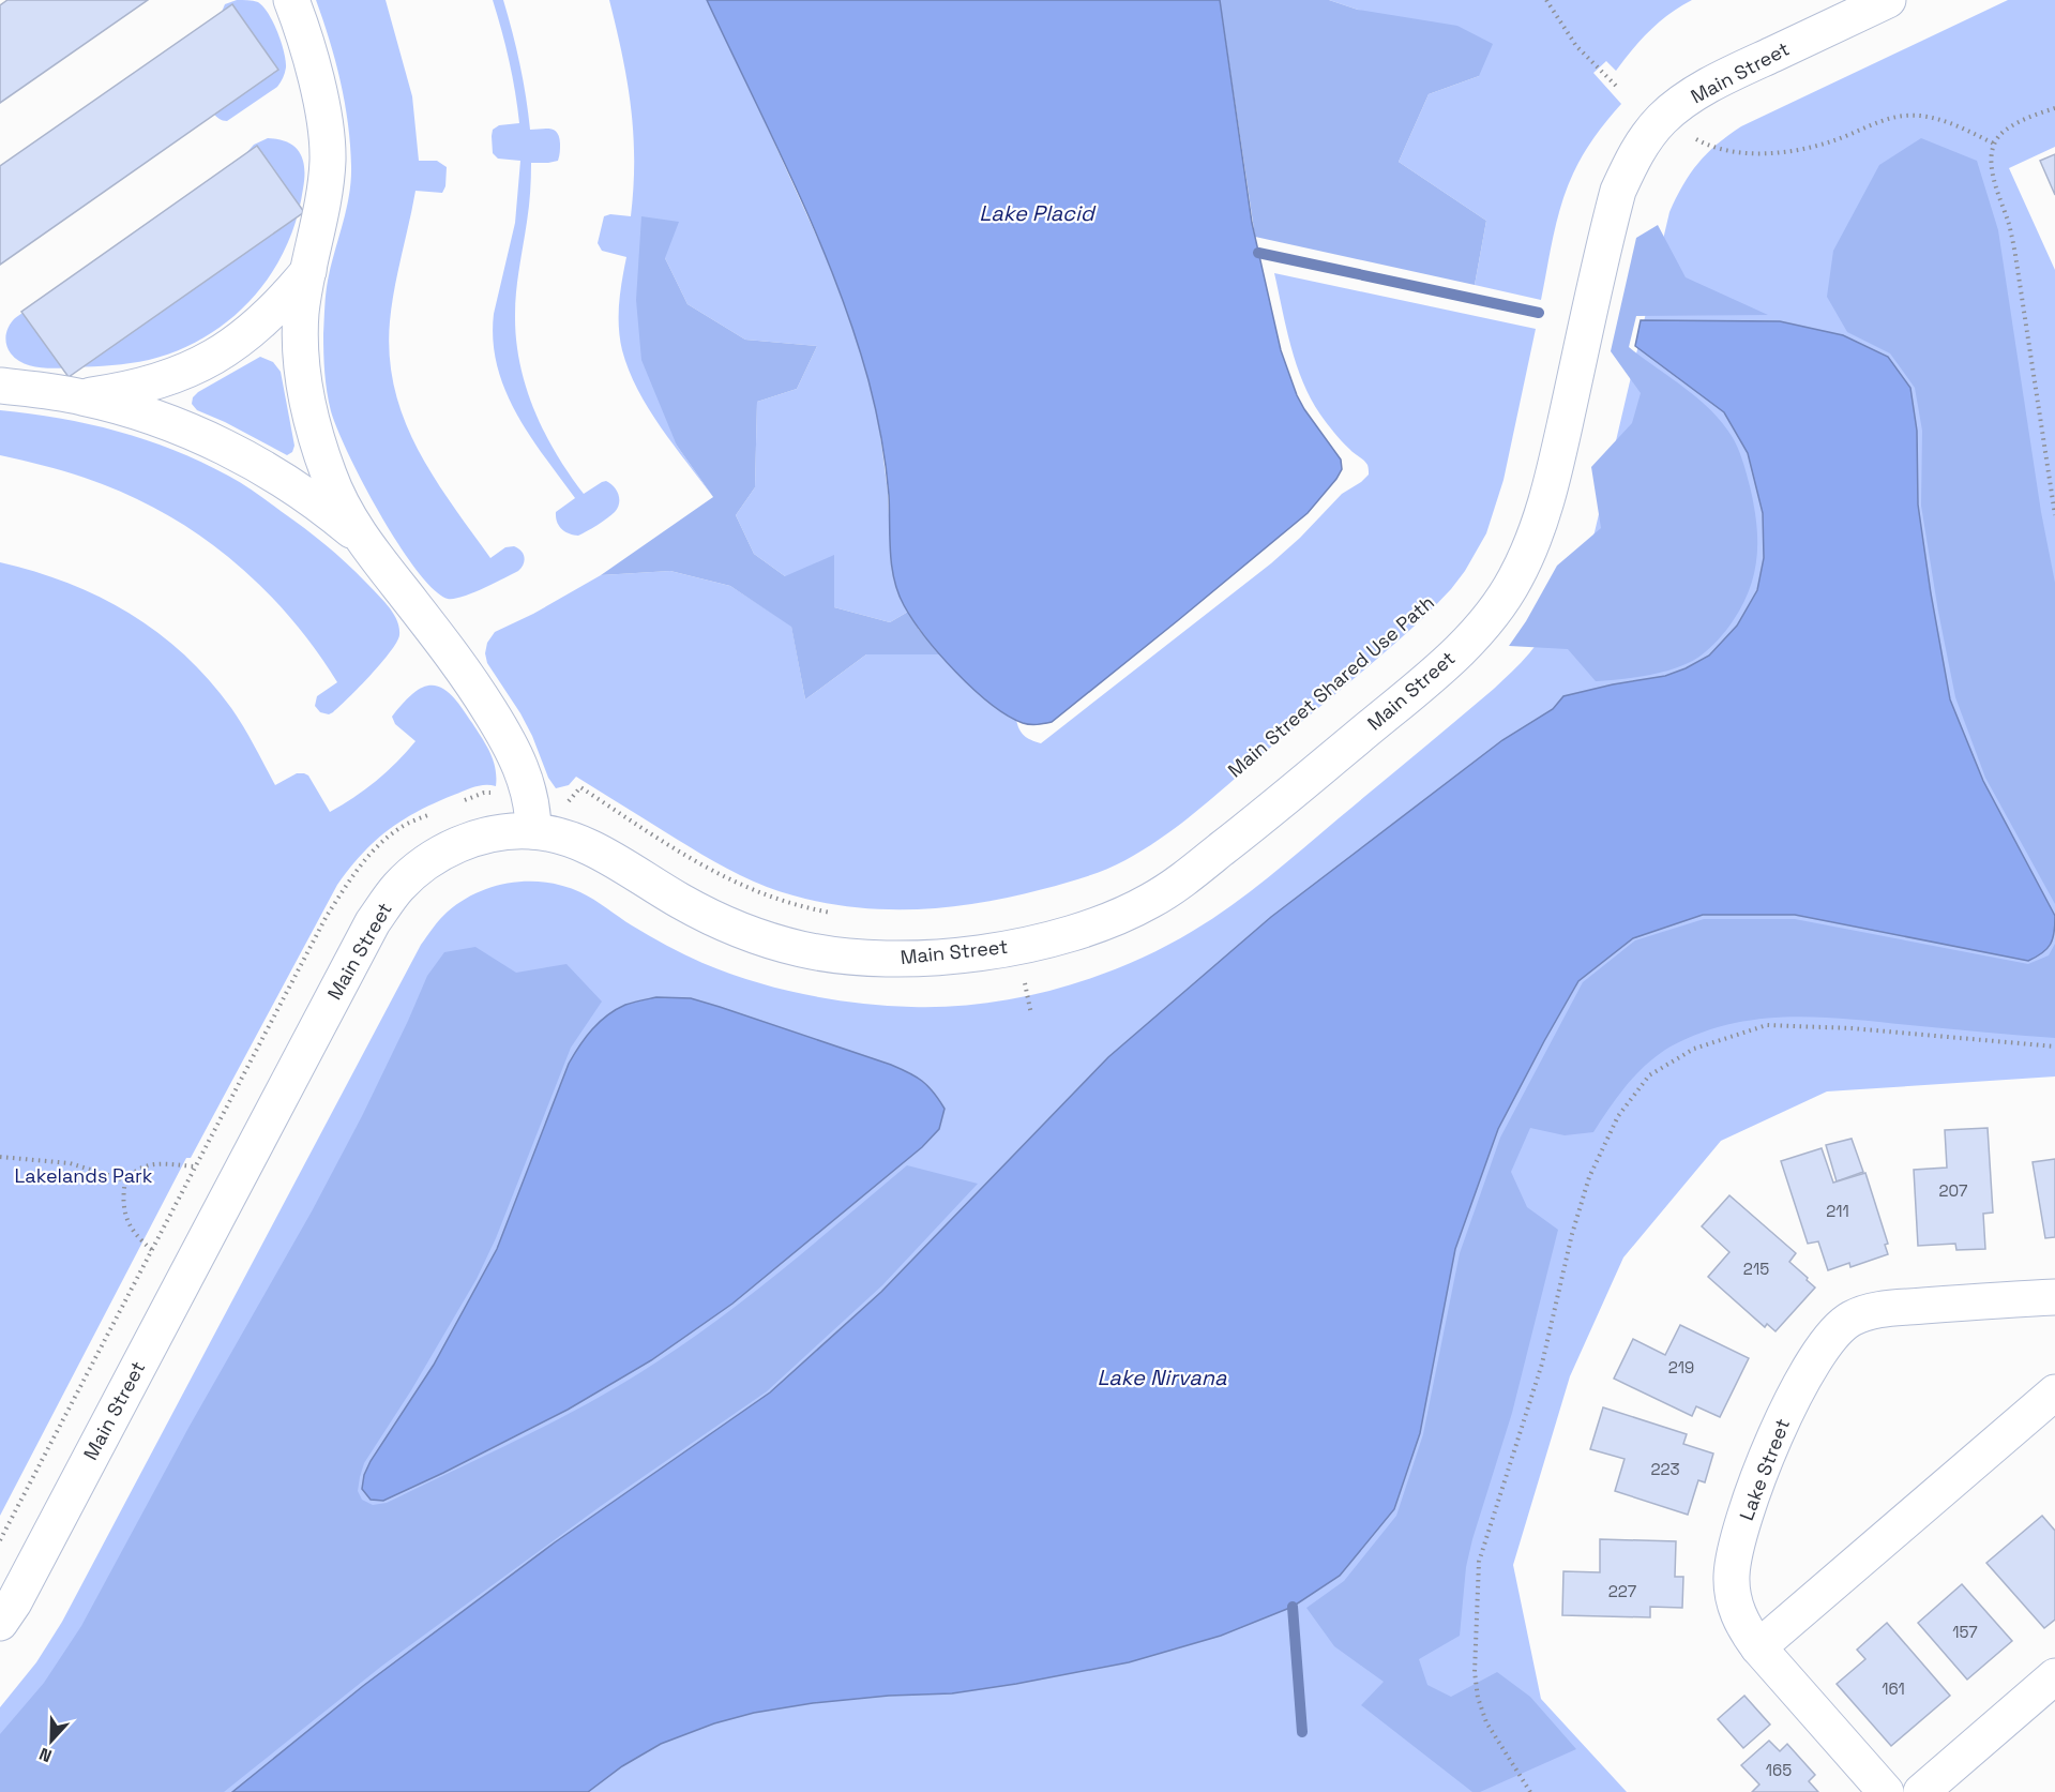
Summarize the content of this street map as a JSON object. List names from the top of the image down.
{
  "streets": {
    "street": ["Main Street", "Lake Street"]
  },
  "water": ["Lake Placid", "Lake Nirvana"],
  "parks": ["Lakelands Park"],
  "house_numbers": [
    "207",
    "211",
    "215",
    "219",
    "223",
    "227",
    "157",
    "161",
    "165"
  ],
  "north": "bottom"
}
